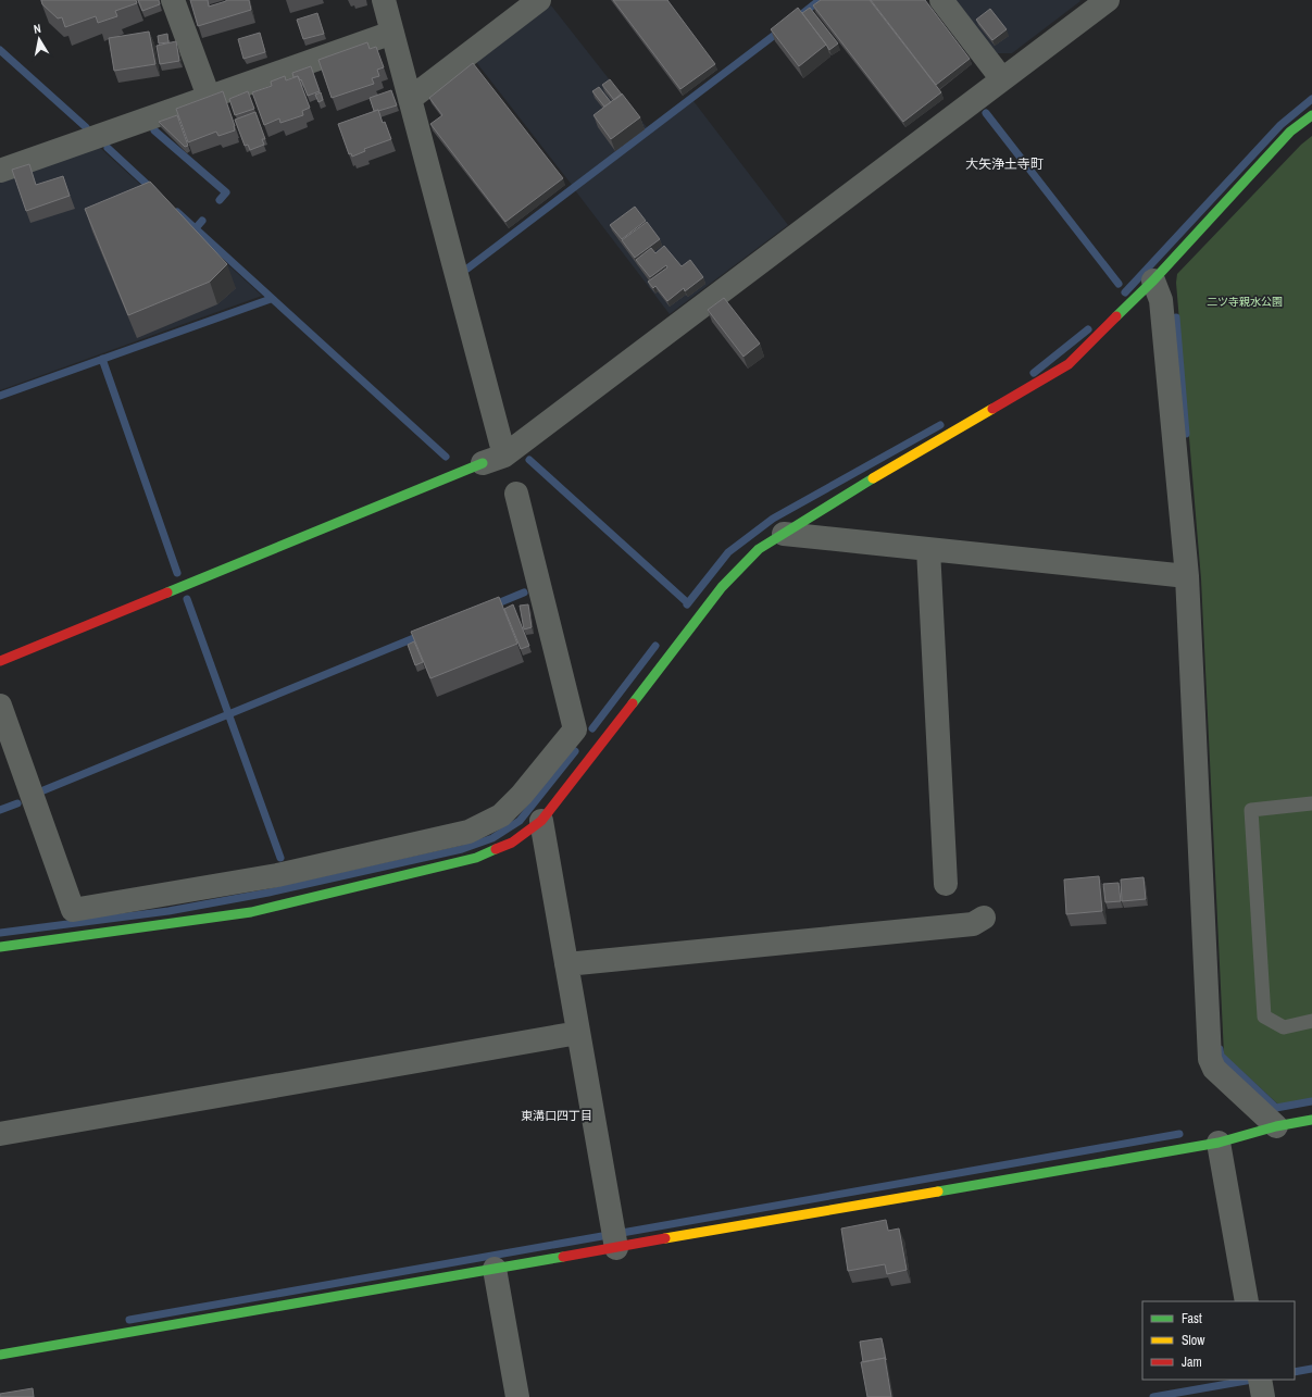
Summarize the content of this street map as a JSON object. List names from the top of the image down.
{
  "districts": ["大矢浄土寺町", "東溝口四丁目"],
  "parks": ["二ツ寺親水公園"],
  "legend": ["Fast", "Slow", "Jam"],
  "north": "top"
}
